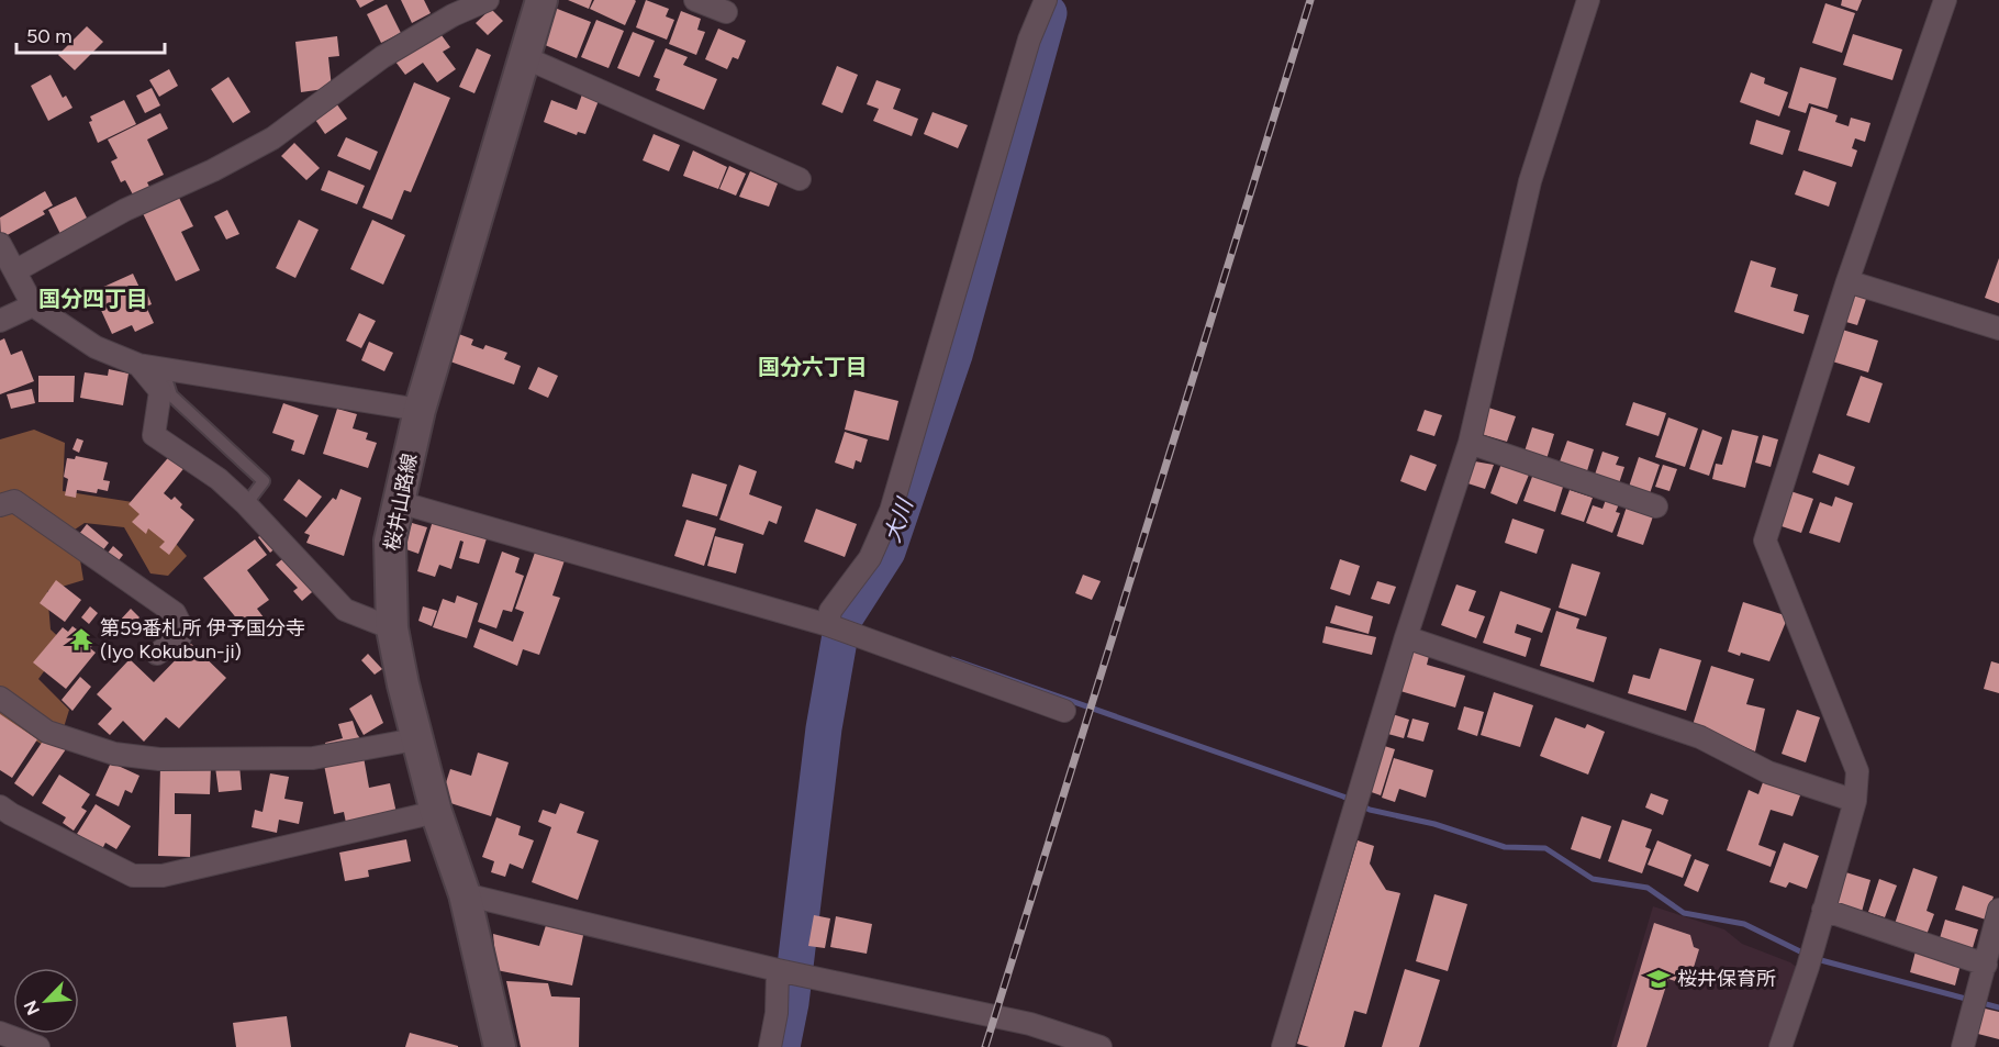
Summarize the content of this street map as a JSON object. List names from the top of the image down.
{
  "streets": {
    "main road": ["桜井山路線"]
  },
  "districts": ["国分四丁目", "国分六丁目"],
  "water": ["大川"],
  "places": {
    "temple": ["第59番札所 伊予国分寺 (Iyo Kokubun-ji)"],
    "school or university": ["桜井保育所"]
  },
  "scale_bar": "50 m",
  "north": "bottom left"
}
